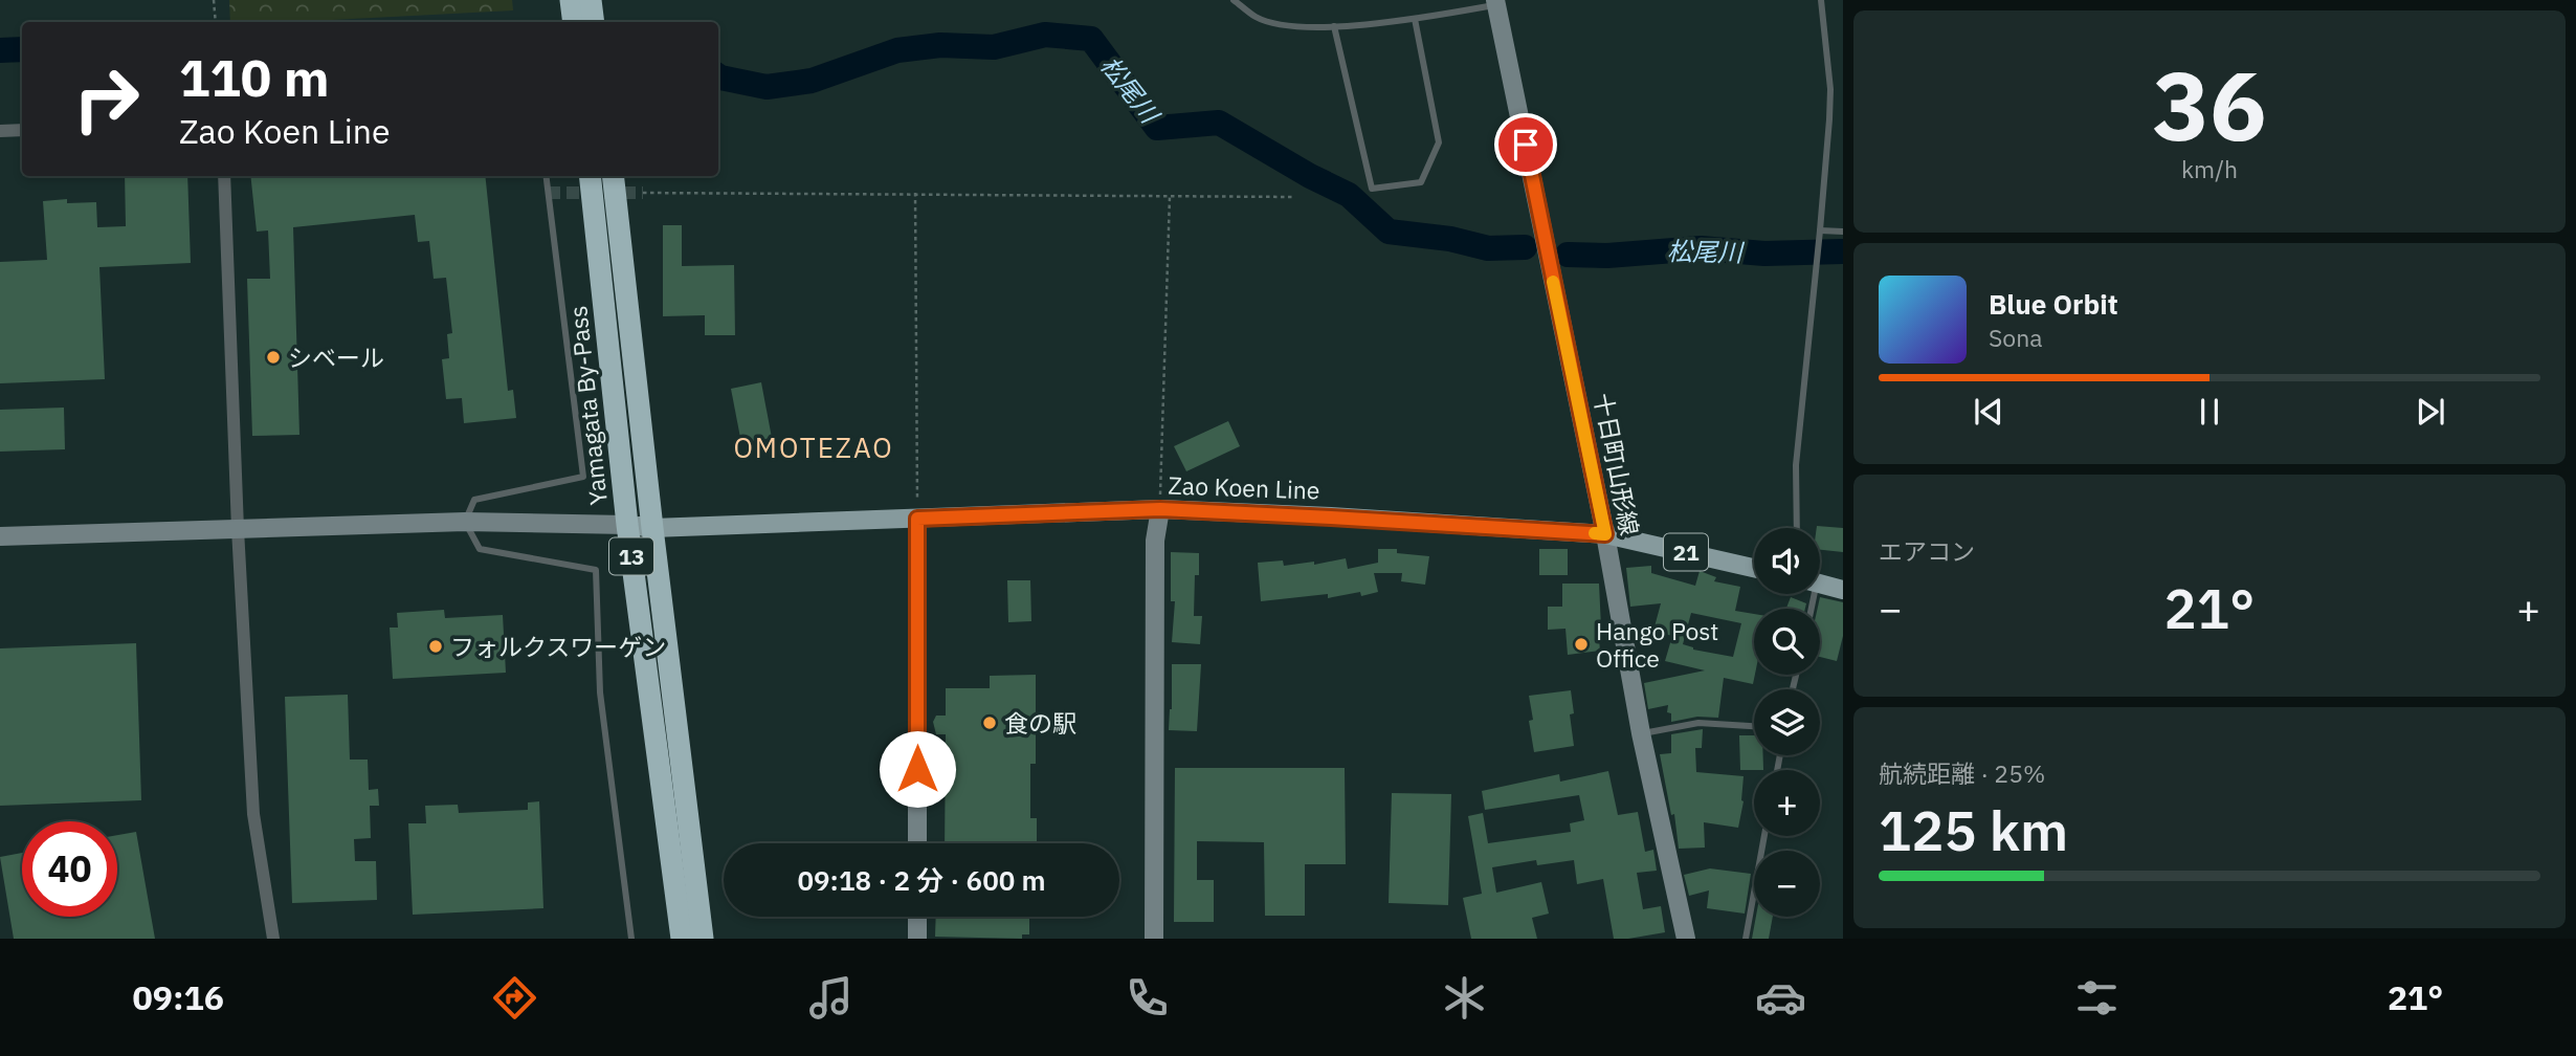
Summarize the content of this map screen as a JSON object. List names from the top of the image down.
{
  "streets": {
    "highway": ["Yamagata By-Pass", "13"],
    "main road": ["Zao Koen Line", "21"],
    "street": ["十日町山形線"]
  },
  "crossings": [
    ["Yamagata By-Pass", "Zao Koen Line"],
    ["十日町山形線", "Zao Koen Line"],
    ["Zao Koen Line", "13"]
  ],
  "districts": ["OMOTEZAO"],
  "water": ["松尾川"],
  "places": [
    "シベール",
    "Hango Post Office",
    "フォルクスワーゲン",
    "食の駅"
  ],
  "page": {
    "tile": [
      ["36", "km/h"],
      "エアコン",
      ["航続距離 · 25%", "125 km"]
    ],
    "turn": ["110 m", "Zao Koen Line"],
    "song": ["Blue Orbit", "Sona"],
    "map_buttons": ["+", "−"],
    "heat": ["−", "21°", "+"],
    "limit": "40",
    "trip": "09:18 · 2 分 · 600 m",
    "tabs": ["09:16", "21°"]
  }
}
